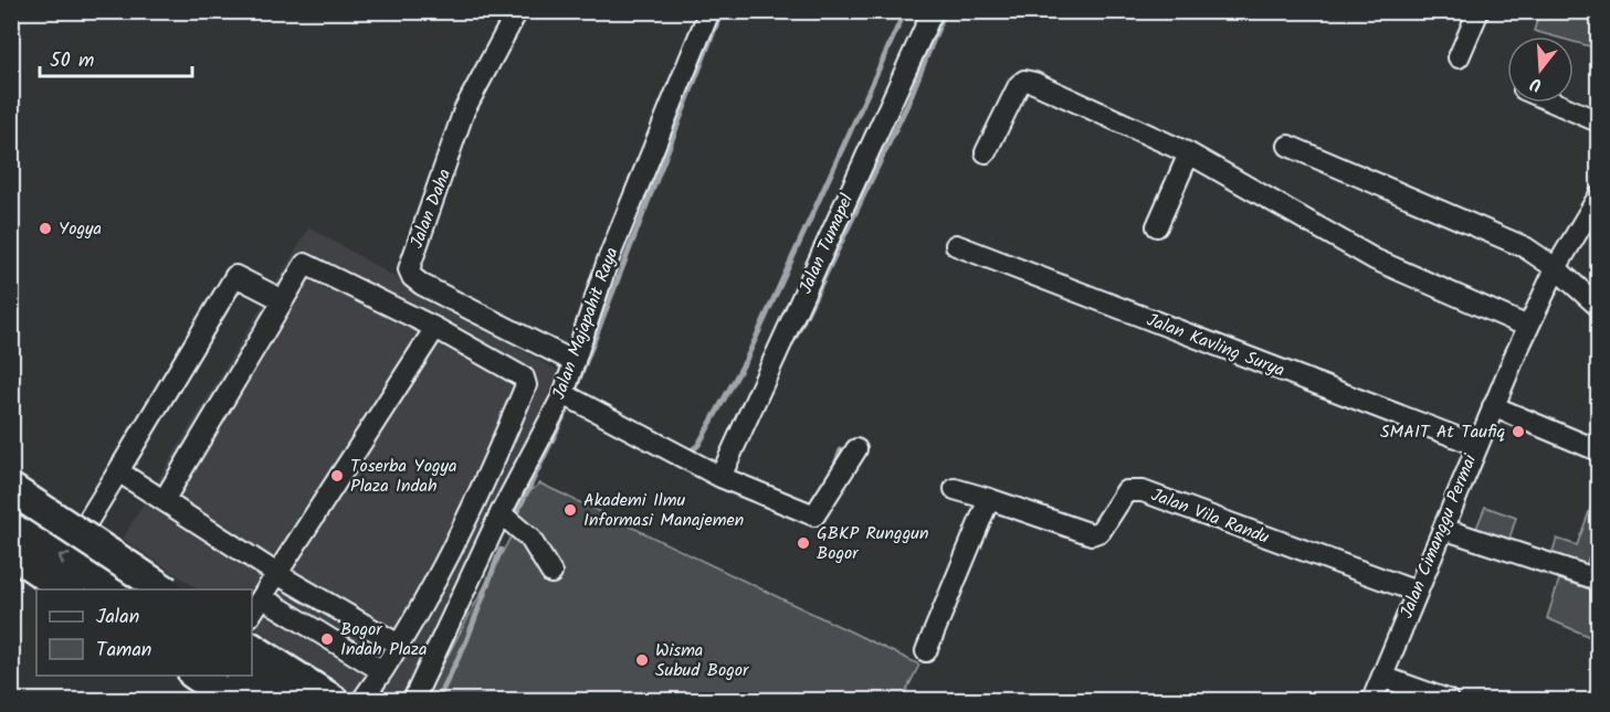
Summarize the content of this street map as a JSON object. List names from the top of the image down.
{
  "streets": {
    "street": [
      "Jalan Daha",
      "Jalan Tumapel",
      "Jalan Majapahit Raya",
      "Jalan Kavling Surya",
      "Jalan Vila Randu",
      "Jalan Cimanggu Permai"
    ]
  },
  "crossings": [
    ["Jalan Daha", "Jalan Majapahit Raya"],
    ["Jalan Kavling Surya", "Jalan Cimanggu Permai"],
    ["Jalan Vila Randu", "Jalan Cimanggu Permai"]
  ],
  "places": [
    "Yogya",
    "SMAIT At Taufiq",
    "Toserba Yogya Plaza Indah",
    "Akademi Ilmu Informasi Manajemen",
    "GBKP Runggun Bogor",
    "Bogor Indah Plaza",
    "Wisma Subud Bogor"
  ],
  "legend": ["Jalan", "Taman"],
  "scale_bar": "50 m",
  "north": "bottom"
}
